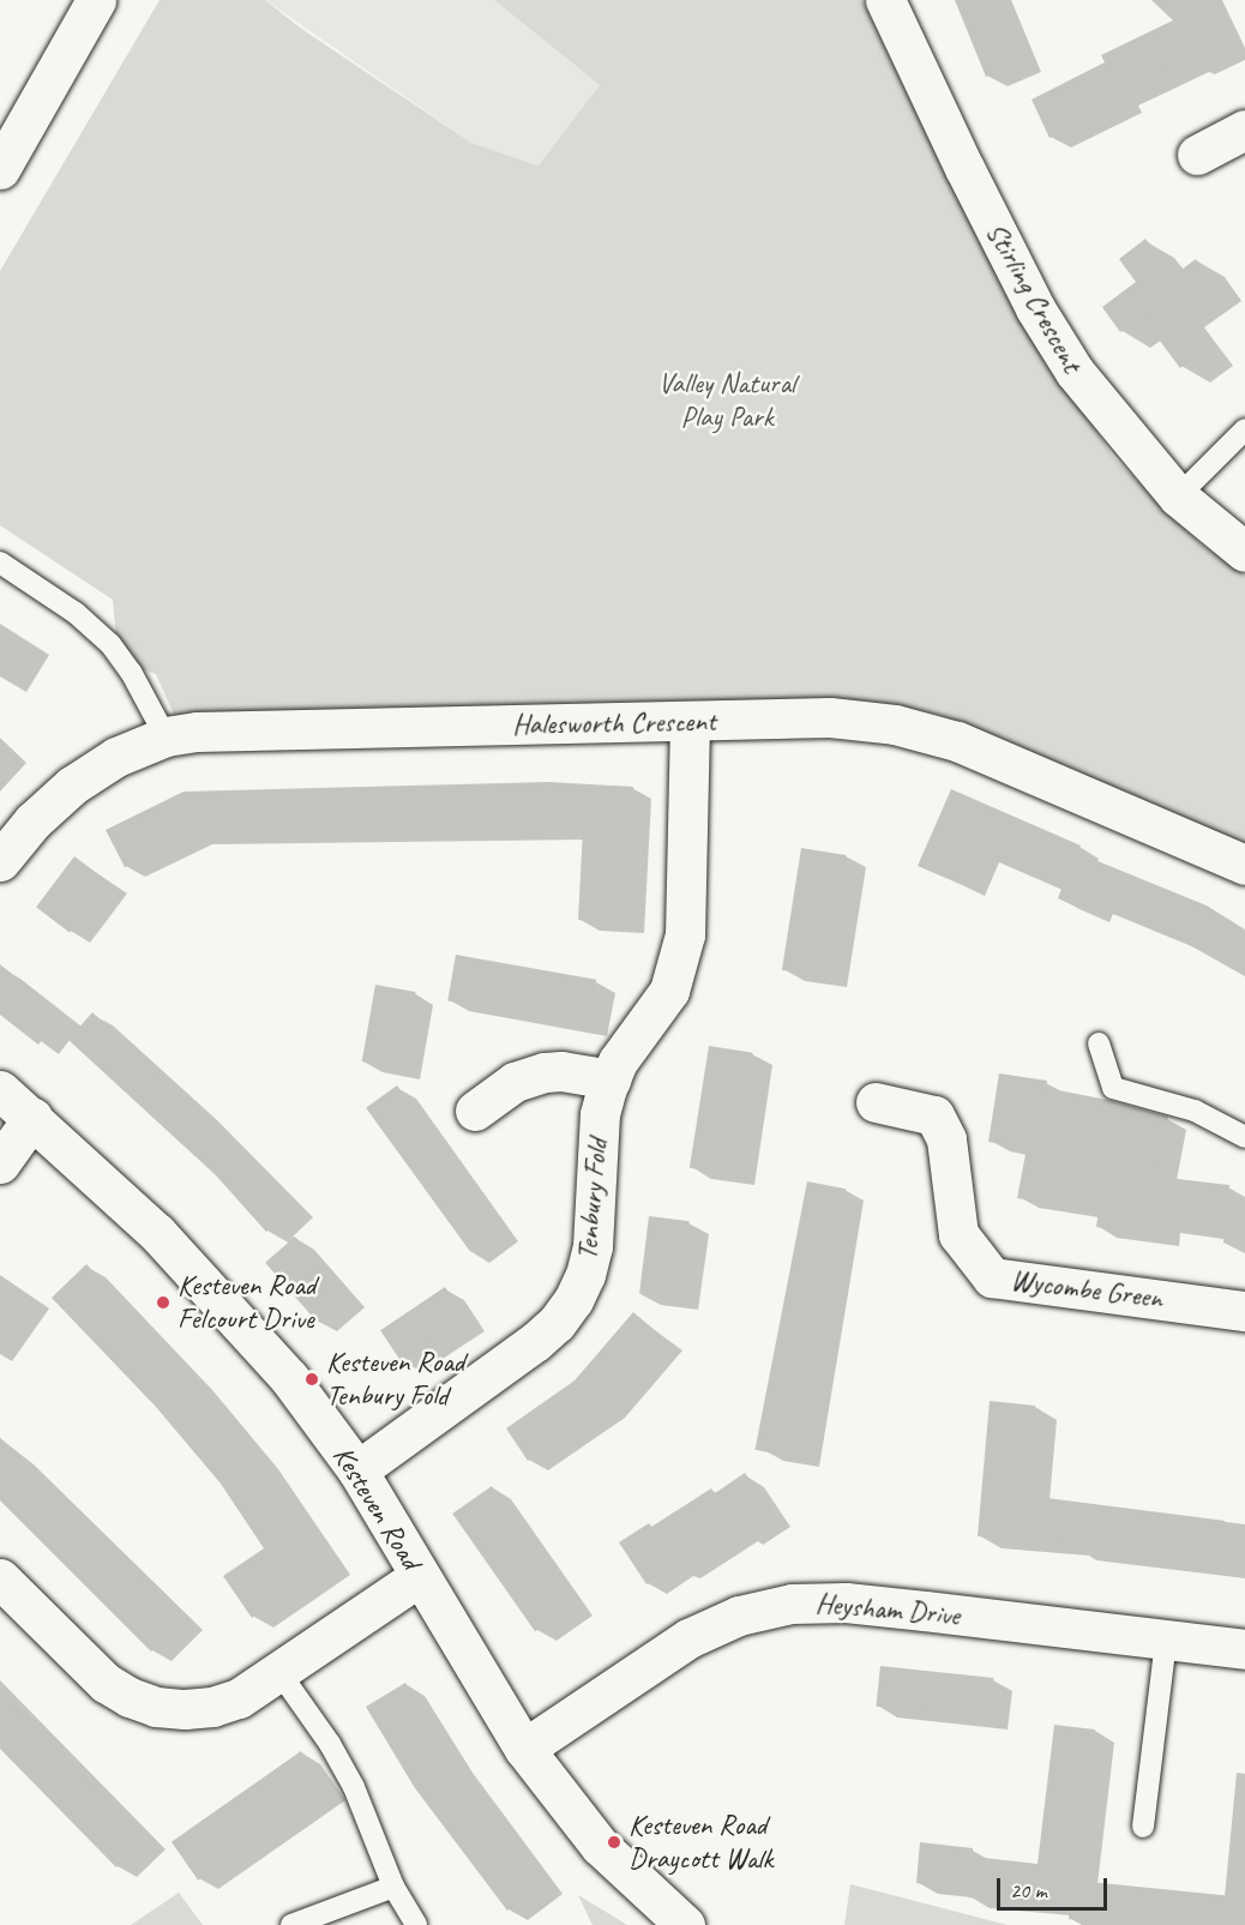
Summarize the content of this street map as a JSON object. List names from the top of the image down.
{
  "streets": {
    "street": [
      "Stirling Crescent",
      "Halesworth Crescent",
      "Tenbury Fold",
      "Wycombe Green",
      "Kesteven Road",
      "Heysham Drive"
    ]
  },
  "crossings": [
    ["Halesworth Crescent", "Tenbury Fold"],
    ["Tenbury Fold", "Kesteven Road"],
    ["Kesteven Road", "Heysham Drive"]
  ],
  "parks": ["Valley Natural Play Park"],
  "places": ["Kesteven Road Felcourt Drive", "Kesteven Road Tenbury Fold", "Kesteven Road Draycott Walk"],
  "scale_bar": "20 m"
}
